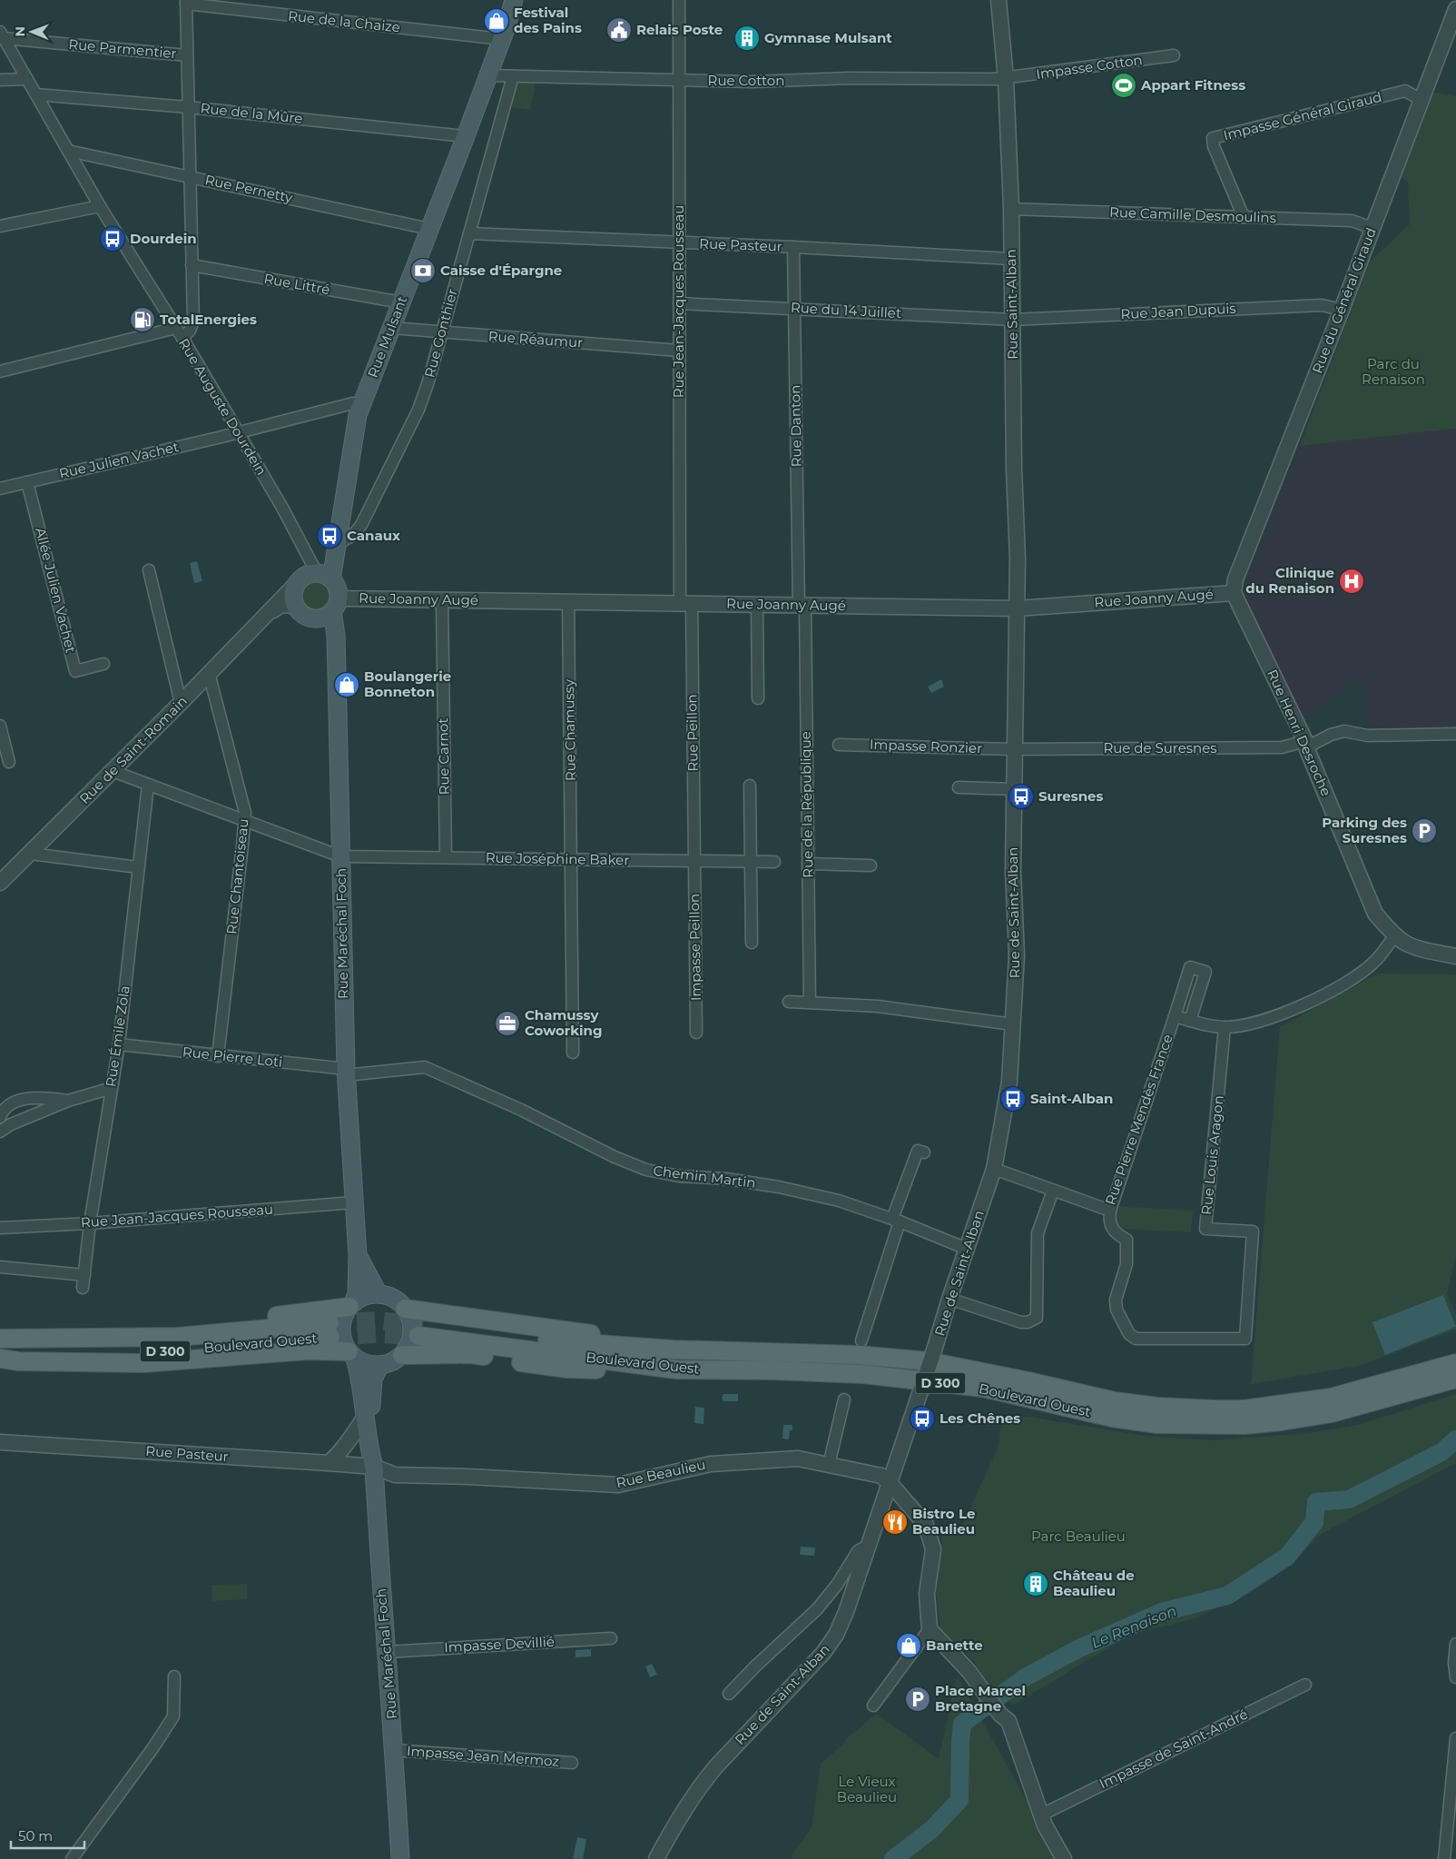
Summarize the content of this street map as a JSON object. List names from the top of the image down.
{
  "streets": {
    "main road": [
      "Rue Mulsant",
      "Rue Maréchal Foch",
      "Boulevard Ouest",
      "D 300"
    ],
    "street": [
      "Rue de la Chaize",
      "Rue Parmentier",
      "Impasse Cotton",
      "Rue Cotton",
      "Rue de la Mûre",
      "Impasse Général Giraud",
      "Rue Pernetty",
      "Rue Camille Desmoulins",
      "Rue Pasteur",
      "Rue Littré",
      "Rue du Général Giraud",
      "Rue Jean-Jacques Rousseau",
      "Rue Saint-Alban",
      "Rue du 14 Juillet",
      "Rue Jean Dupuis",
      "Rue Gonthier",
      "Rue Réaumur",
      "Rue Auguste Dourdein",
      "Rue Danton",
      "Rue Julien Vachet",
      "Allée Julien Vachet",
      "Rue Joanny Augé",
      "Rue Chamussy",
      "Rue Peillon",
      "Rue Henri Desroche",
      "Impasse Ronzier",
      "Rue de Suresnes",
      "Rue de Saint-Romain",
      "Rue Carnot",
      "Rue de la République",
      "Rue Joséphine Baker",
      "Rue Chantoiseau",
      "Rue de Saint-Alban",
      "Impasse Peillon",
      "Rue Émile Zola",
      "Rue Pierre Loti",
      "Rue Pierre Mendès France",
      "Rue Louis Aragon",
      "Chemin Martin",
      "Rue Beaulieu",
      "Impasse Devillié",
      "Impasse de Saint-André",
      "Impasse Jean Mermoz"
    ]
  },
  "crossings": [
    ["Rue de la Chaize", "Rue Mulsant"],
    ["Rue Parmentier", "Rue Auguste Dourdein"],
    ["Impasse Cotton", "Rue Cotton"],
    ["Impasse Cotton", "Rue Saint-Alban"],
    ["Rue Cotton", "Rue Jean-Jacques Rousseau"],
    ["Rue Cotton", "Rue Saint-Alban"],
    ["Rue Cotton", "Rue Gonthier"],
    ["Rue Cotton", "Rue Mulsant"],
    ["Rue de la Mûre", "Rue Mulsant"],
    ["Rue de la Mûre", "Rue Auguste Dourdein"],
    ["Impasse Général Giraud", "Rue Camille Desmoulins"],
    ["Impasse Général Giraud", "Rue du Général Giraud"],
    ["Rue Pernetty", "Rue Mulsant"],
    ["Rue Pernetty", "Rue Auguste Dourdein"],
    ["Rue Camille Desmoulins", "Rue du Général Giraud"],
    ["Rue Camille Desmoulins", "Rue Saint-Alban"],
    ["Rue Pasteur", "Rue Jean-Jacques Rousseau"],
    ["Rue Pasteur", "Rue Saint-Alban"],
    ["Rue Pasteur", "Rue Gonthier"],
    ["Rue Pasteur", "Rue Danton"],
    ["Rue Pasteur", "Rue Maréchal Foch"],
    ["Rue Pasteur", "Rue Beaulieu"],
    ["Rue Littré", "Rue Mulsant"],
    ["Rue du Général Giraud", "Rue Jean Dupuis"],
    ["Rue du Général Giraud", "Rue Joanny Augé"],
    ["Rue du Général Giraud", "Rue Henri Desroche"],
    ["Rue Jean-Jacques Rousseau", "Rue du 14 Juillet"],
    ["Rue Jean-Jacques Rousseau", "Rue Réaumur"],
    ["Rue Jean-Jacques Rousseau", "Rue Joanny Augé"],
    ["Rue Jean-Jacques Rousseau", "Rue Peillon"],
    ["Rue Jean-Jacques Rousseau", "Rue Maréchal Foch"],
    ["Rue Jean-Jacques Rousseau", "Rue Émile Zola"],
    ["Rue Saint-Alban", "Rue du 14 Juillet"],
    ["Rue Saint-Alban", "Rue Jean Dupuis"],
    ["Rue Saint-Alban", "Rue Joanny Augé"],
    ["Rue Saint-Alban", "Rue de Saint-Alban"],
    ["Rue du 14 Juillet", "Rue Jean Dupuis"],
    ["Rue du 14 Juillet", "Rue Danton"],
    ["Rue Gonthier", "Rue Mulsant"],
    ["Rue Gonthier", "Rue Réaumur"],
    ["Rue Mulsant", "Rue Réaumur"],
    ["Rue Mulsant", "Rue Auguste Dourdein"],
    ["Rue Mulsant", "Rue Julien Vachet"],
    ["Rue Mulsant", "Rue Joanny Augé"],
    ["Rue Mulsant", "Rue de Saint-Romain"],
    ["Rue Mulsant", "Rue Maréchal Foch"],
    ["Rue Auguste Dourdein", "Rue Julien Vachet"],
    ["Rue Auguste Dourdein", "Rue Joanny Augé"],
    ["Rue Auguste Dourdein", "Rue de Saint-Romain"],
    ["Rue Auguste Dourdein", "Rue Maréchal Foch"],
    ["Rue Danton", "Rue Joanny Augé"],
    ["Rue Danton", "Rue de la République"],
    ["Rue Julien Vachet", "Allée Julien Vachet"],
    ["Rue Joanny Augé", "Rue Chamussy"],
    ["Rue Joanny Augé", "Rue Peillon"],
    ["Rue Joanny Augé", "Rue Henri Desroche"],
    ["Rue Joanny Augé", "Rue de Saint-Romain"],
    ["Rue Joanny Augé", "Rue Carnot"],
    ["Rue Joanny Augé", "Rue de la République"],
    ["Rue Joanny Augé", "Rue de Saint-Alban"],
    ["Rue Joanny Augé", "Rue Maréchal Foch"],
    ["Rue Chamussy", "Rue Joséphine Baker"],
    ["Rue Peillon", "Rue Joséphine Baker"],
    ["Rue Peillon", "Impasse Peillon"],
    ["Rue Henri Desroche", "Rue de Suresnes"],
    ["Rue Henri Desroche", "Rue Pierre Mendès France"],
    ["Impasse Ronzier", "Rue de Suresnes"],
    ["Impasse Ronzier", "Rue de Saint-Alban"],
    ["Rue de Suresnes", "Rue de Saint-Alban"],
    ["Rue de Saint-Romain", "Rue Joséphine Baker"],
    ["Rue de Saint-Romain", "Rue Chantoiseau"],
    ["Rue de Saint-Romain", "Rue Maréchal Foch"],
    ["Rue Carnot", "Rue Joséphine Baker"],
    ["Rue Joséphine Baker", "Rue Chantoiseau"],
    ["Rue Joséphine Baker", "Rue Maréchal Foch"],
    ["Rue Joséphine Baker", "Impasse Peillon"],
    ["Rue Joséphine Baker", "Rue Émile Zola"],
    ["Rue Chantoiseau", "Rue Pierre Loti"],
    ["Rue de Saint-Alban", "Rue Pierre Mendès France"],
    ["Rue de Saint-Alban", "Chemin Martin"],
    ["Rue de Saint-Alban", "Rue Beaulieu"],
    ["Rue Maréchal Foch", "Rue Pierre Loti"],
    ["Rue Maréchal Foch", "Chemin Martin"],
    ["Rue Maréchal Foch", "Rue Beaulieu"],
    ["Rue Maréchal Foch", "Impasse Devillié"],
    ["Rue Maréchal Foch", "Impasse Jean Mermoz"],
    ["Rue Émile Zola", "Rue Pierre Loti"],
    ["Rue Pierre Loti", "Chemin Martin"],
    ["Rue Pierre Mendès France", "Rue Louis Aragon"]
  ],
  "water": ["Le Renaison"],
  "parks": ["Parc du Renaison", "Parc Beaulieu", "Le Vieux Beaulieu"],
  "places": {
    "shop": ["Festival des Pains", "Boulangerie Bonneton", "Banette"],
    "public building": ["Relais Poste"],
    "building": ["Gymnase Mulsant", "Château de Beaulieu"],
    "sports": ["Appart Fitness"],
    "bus stop": [
      "Dourdein",
      "Canaux",
      "Suresnes",
      "Saint-Alban",
      "Les Chênes"
    ],
    "bank": ["Caisse d'Épargne"],
    "fuel station": ["TotalEnergies"],
    "hospital": ["Clinique du Renaison"],
    "parking": ["Parking des Suresnes", "Place Marcel Bretagne"],
    "office": ["Chamussy Coworking"],
    "restaurant": ["Bistro Le Beaulieu"]
  },
  "scale_bar": "50 m",
  "north": "left"
}
